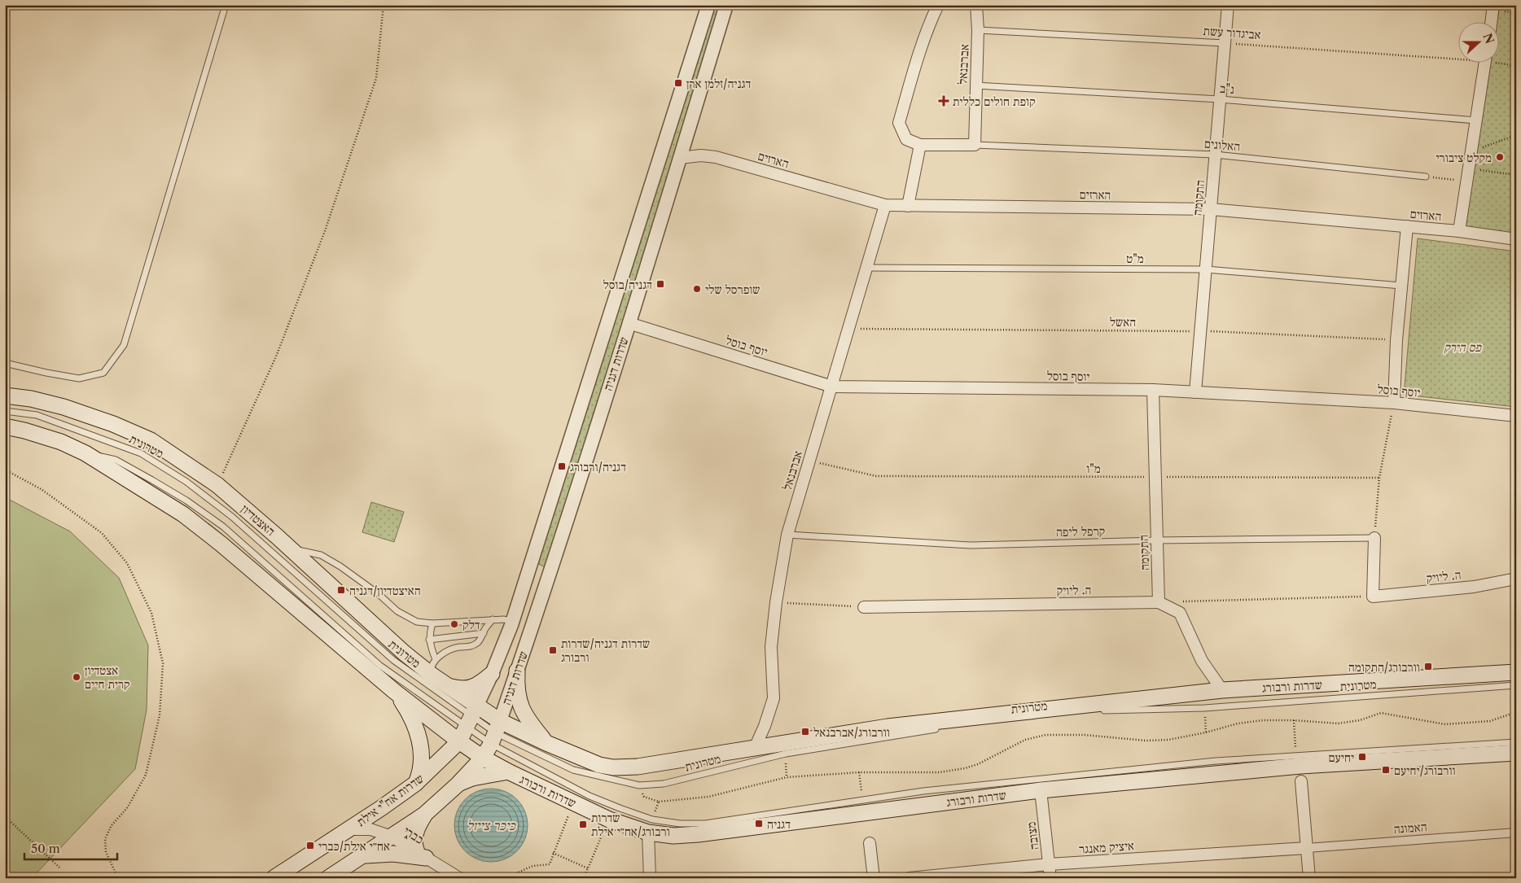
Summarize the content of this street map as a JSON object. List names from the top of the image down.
{
  "streets": {
    "main road": ["האצטדיון", "שדרות ורבורג", "שדרות אח\"י אילת"],
    "street": [
      "אברבנאל",
      "הארזים",
      "התקומה",
      "יוסף בוסל",
      "שדרות דגניה",
      "ה. ליויק",
      "האמונה",
      "כברי",
      "מצובה",
      "איציק מאנגר"
    ],
    "lane": [
      "אביגדור עשת",
      "נ\"ב",
      "האלונים",
      "מ\"ט",
      "מטרונית",
      "קרפל ליפה"
    ],
    "path": ["האשל", "מ\"ו"]
  },
  "crossings": [
    ["אביגדור עשת", "אברבנאל"],
    ["אביגדור עשת", "התקומה"],
    ["אברבנאל", "נ\"ב"],
    ["אברבנאל", "האלונים"],
    ["אברבנאל", "הארזים"],
    ["אברבנאל", "מ\"ט"],
    ["אברבנאל", "האשל"],
    ["אברבנאל", "יוסף בוסל"],
    ["אברבנאל", "מ\"ו"],
    ["אברבנאל", "קרפל ליפה"],
    ["אברבנאל", "שדרות ורבורג"],
    ["נ\"ב", "התקומה"],
    ["האלונים", "התקומה"],
    ["הארזים", "התקומה"],
    ["הארזים", "שדרות דגניה"],
    ["התקומה", "מ\"ט"],
    ["התקומה", "האשל"],
    ["התקומה", "יוסף בוסל"],
    ["התקומה", "מ\"ו"],
    ["התקומה", "קרפל ליפה"],
    ["התקומה", "ה. ליויק"],
    ["יוסף בוסל", "שדרות דגניה"],
    ["שדרות דגניה", "מטרונית"],
    ["שדרות דגניה", "האצטדיון"],
    ["שדרות דגניה", "שדרות ורבורג"],
    ["שדרות דגניה", "שדרות אח\"י אילת"],
    ["מטרונית", "האצטדיון"],
    ["מטרונית", "שדרות ורבורג"],
    ["מטרונית", "שדרות אח\"י אילת"],
    ["האצטדיון", "שדרות ורבורג"],
    ["האצטדיון", "שדרות אח\"י אילת"],
    ["שדרות ורבורג", "שדרות אח\"י אילת"],
    ["שדרות ורבורג", "מצובה"],
    ["שדרות אח\"י אילת", "כברי"],
    ["האמונה", "איציק מאנגר"],
    ["מצובה", "איציק מאנגר"]
  ],
  "water": ["כיכר צייזל"],
  "parks": ["פס הירק"],
  "places": {
    "transit": [
      "דגניה/זלמן ארן",
      "דגניה/בוסל",
      "דגניה/ורבורג",
      "האיצטדיון/דגניה",
      "שדרות דגניה/שדרות ורבורג",
      "וורבורג/התקומה",
      "וורבורג/אברבנאל",
      "יחיעם",
      "וורבורג/יחיעם",
      "דגניה",
      "שדרות ורבורג/אח״י אילת",
      "אח״י אילת/כברי"
    ],
    "health": ["קופת חולים כללית"],
    "other": [
      "מקלט ציבורי",
      "שופרסל שלי",
      "דלק",
      "אצטדיון קרית חיים"
    ]
  },
  "scale_bar": "50 m",
  "north": "right"
}
